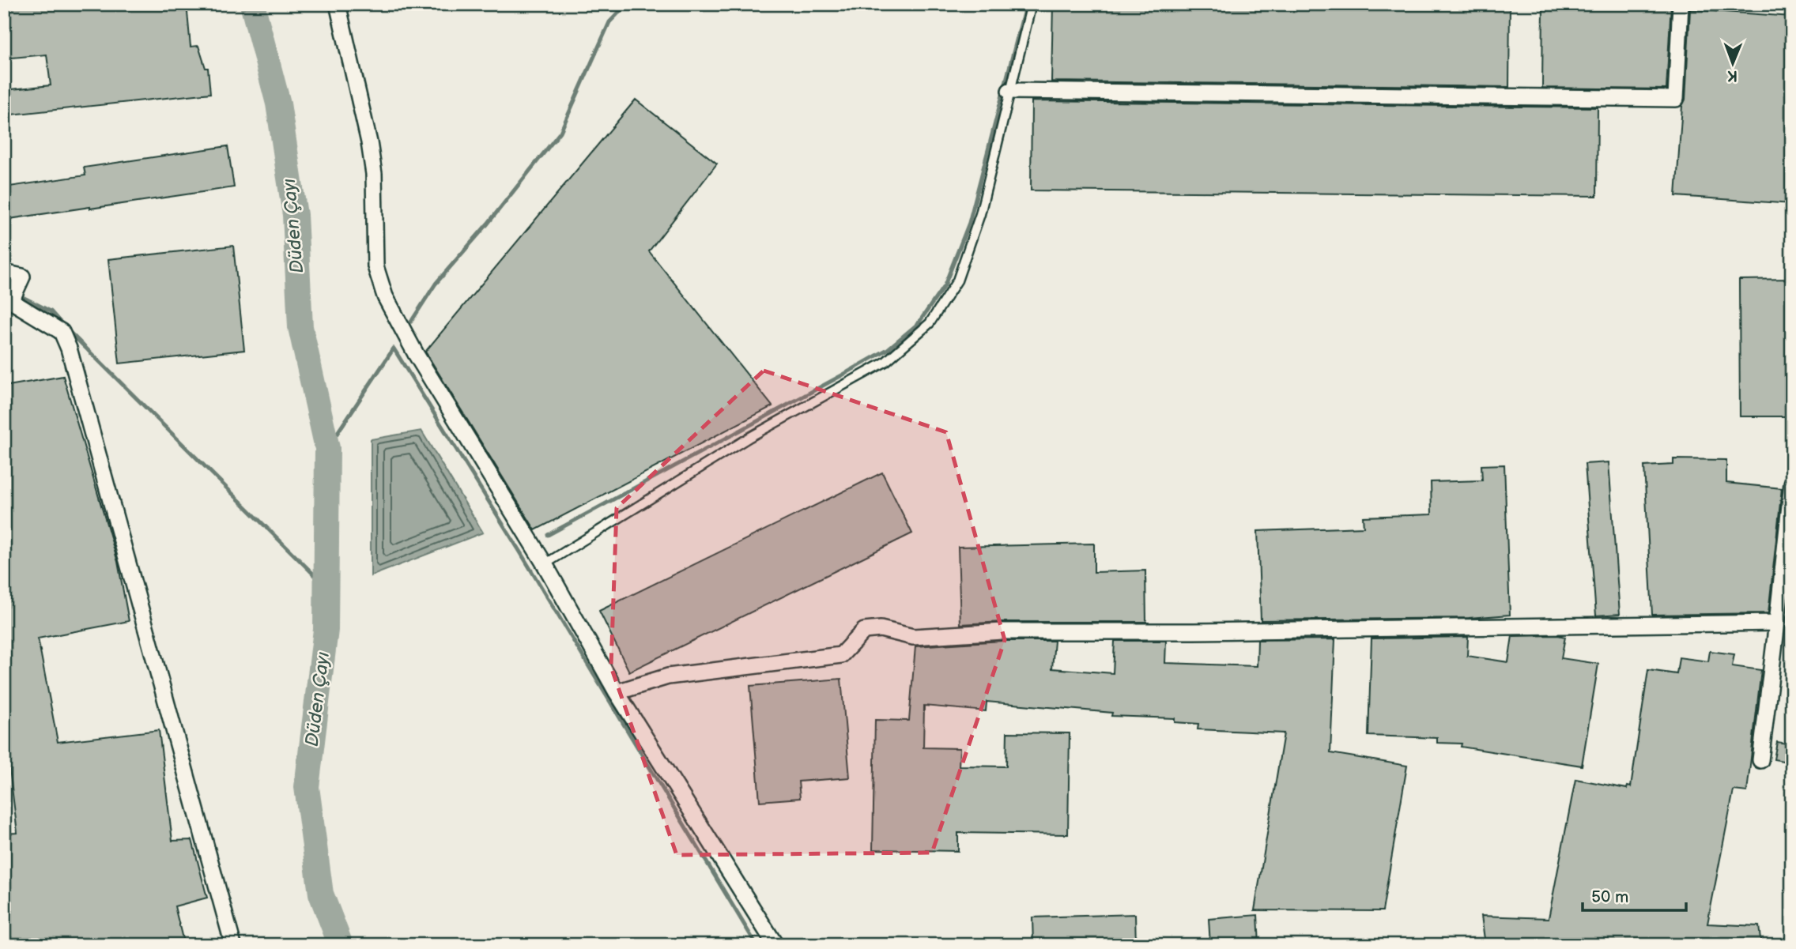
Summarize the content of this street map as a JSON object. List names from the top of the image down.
{
  "water": ["Düden Çayı"],
  "scale_bar": "50 m",
  "north": "bottom"
}
